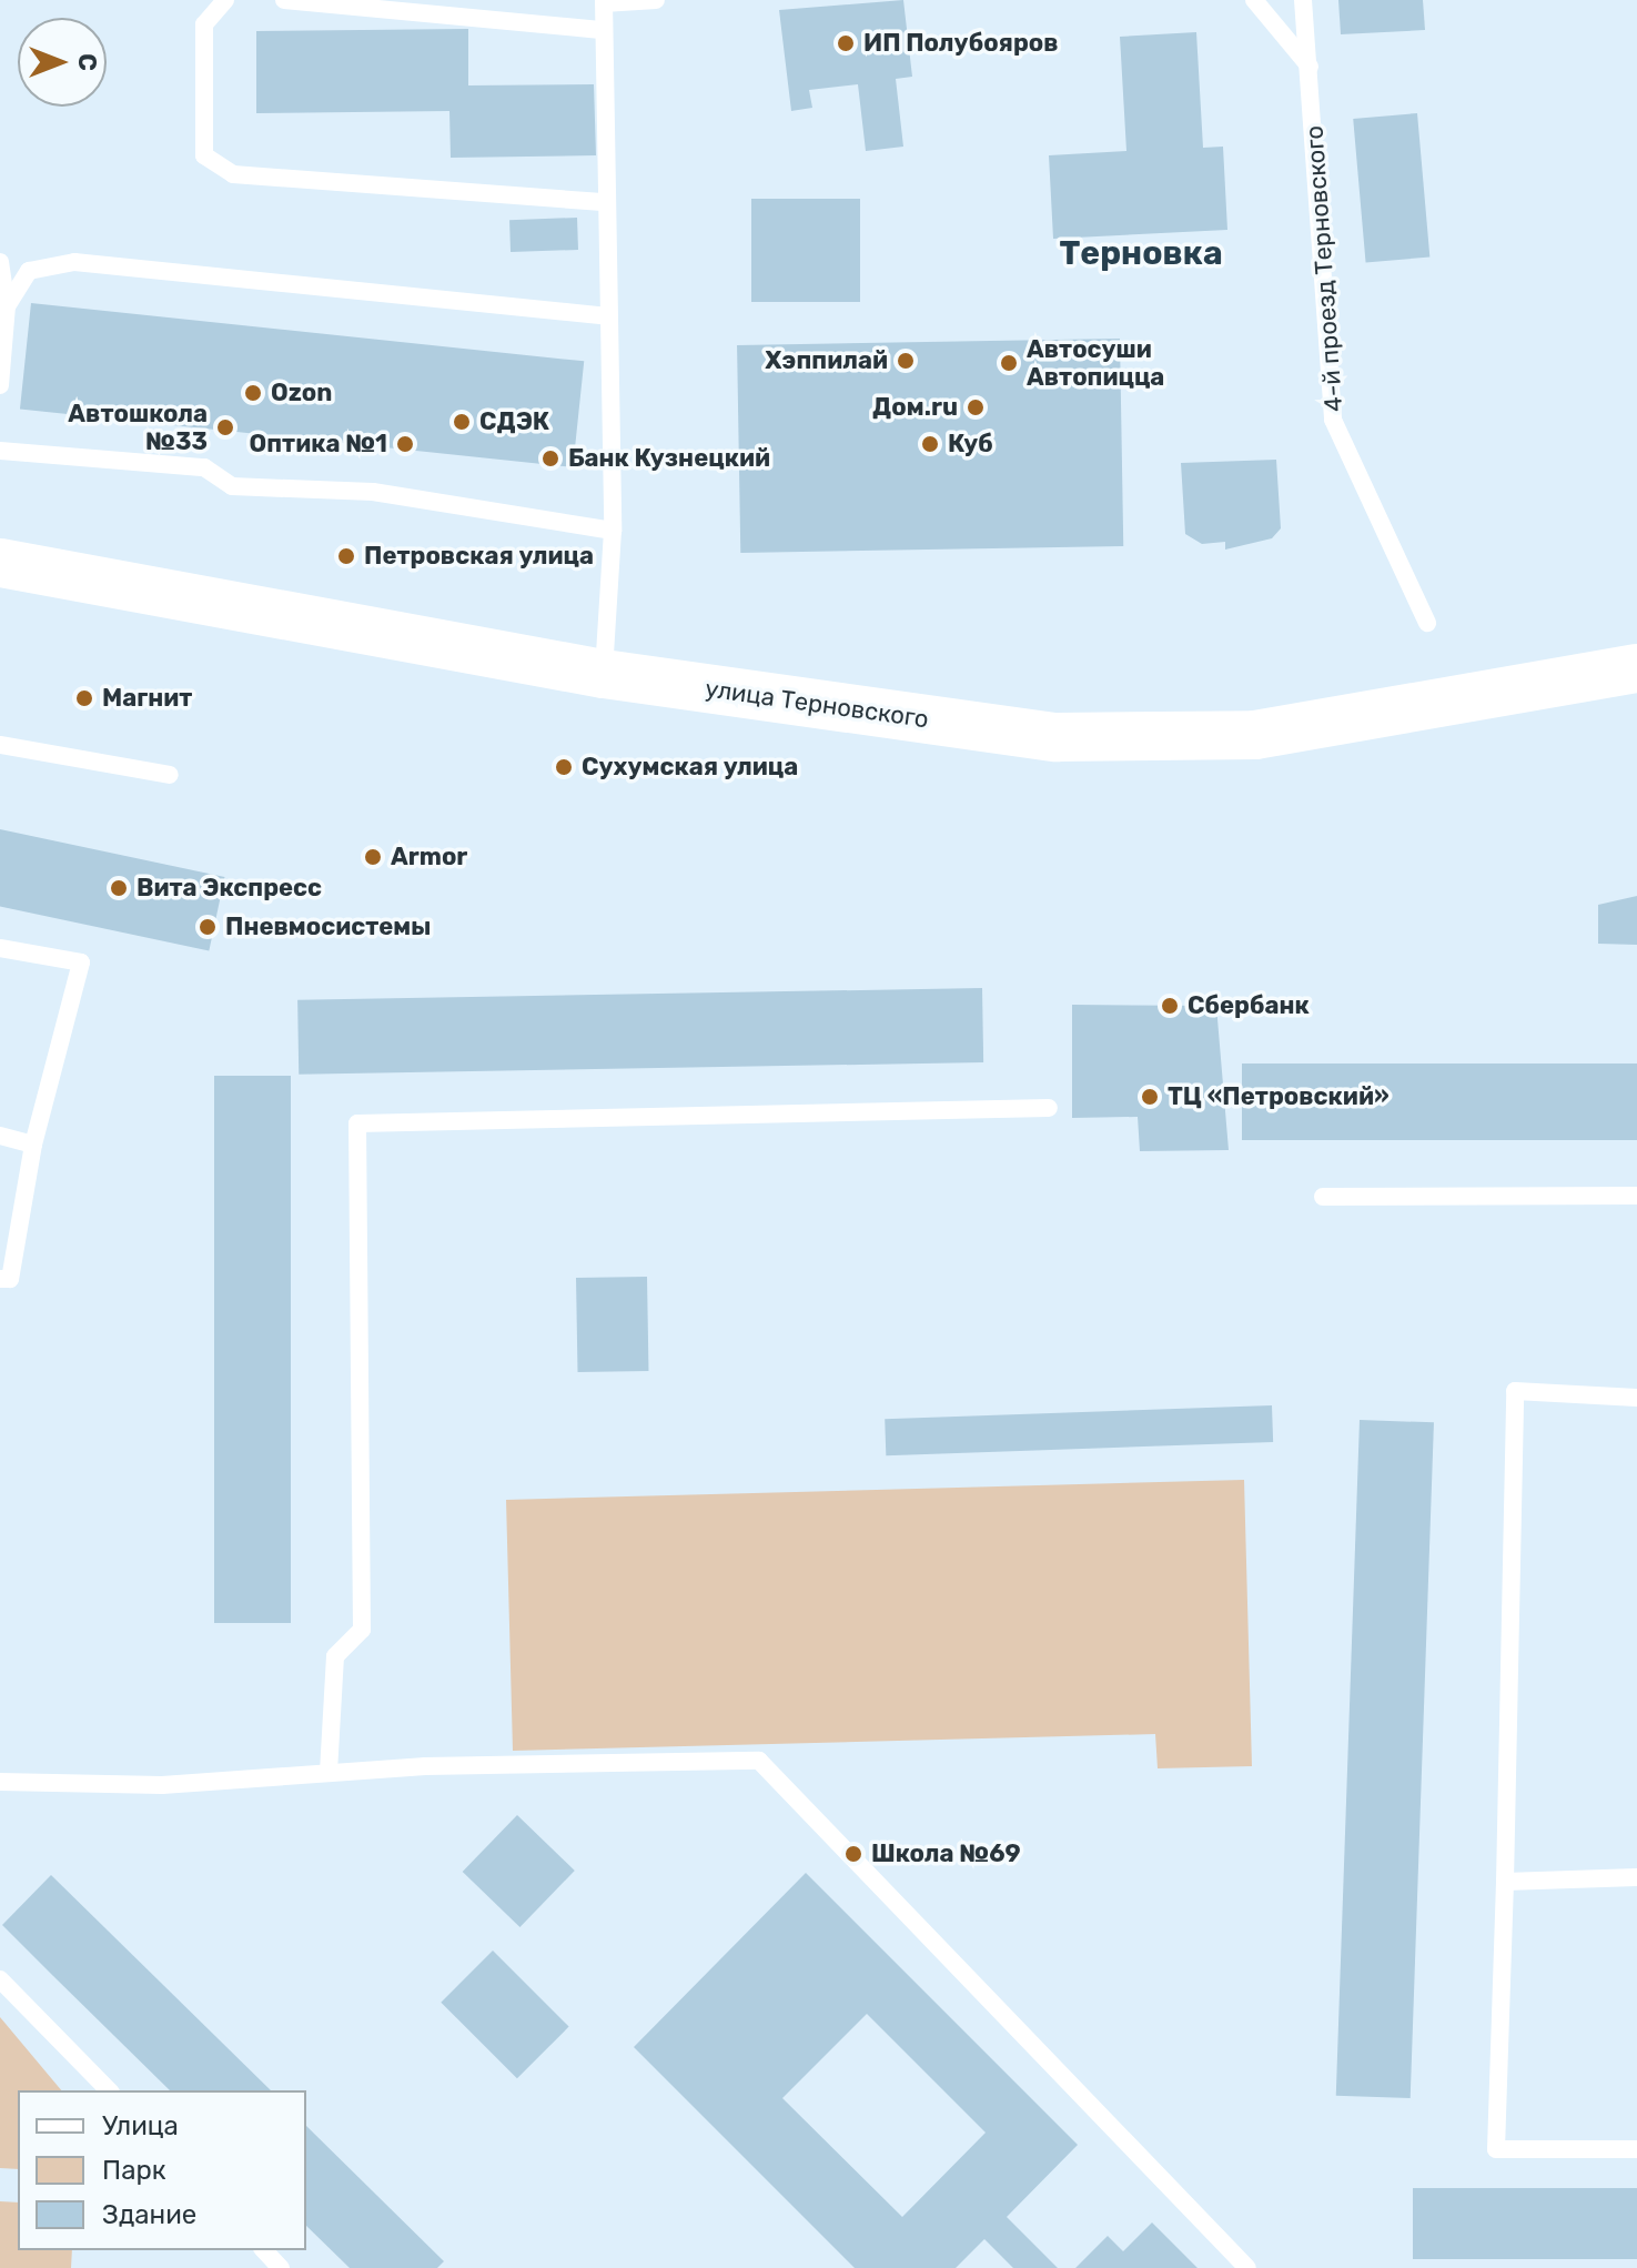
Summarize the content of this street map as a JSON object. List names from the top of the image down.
{
  "streets": {
    "main road": ["улица Терновского"],
    "lane": ["4-й проезд Терновского"]
  },
  "districts": ["Терновка"],
  "places": [
    "ИП Полубояров",
    "Хэппилай",
    "Автосуши Автопицца",
    "Ozon",
    "Дом.ru",
    "СДЭК",
    "Автошкола №33",
    "Оптика №1",
    "Куб",
    "Банк Кузнецкий",
    "Петровская улица",
    "Магнит",
    "Сухумская улица",
    "Armor",
    "Вита Экспресс",
    "Пневмосистемы",
    "Сбербанк",
    "ТЦ «Петровский»",
    "Школа №69"
  ],
  "legend": ["Улица", "Парк", "Здание"],
  "north": "right"
}
